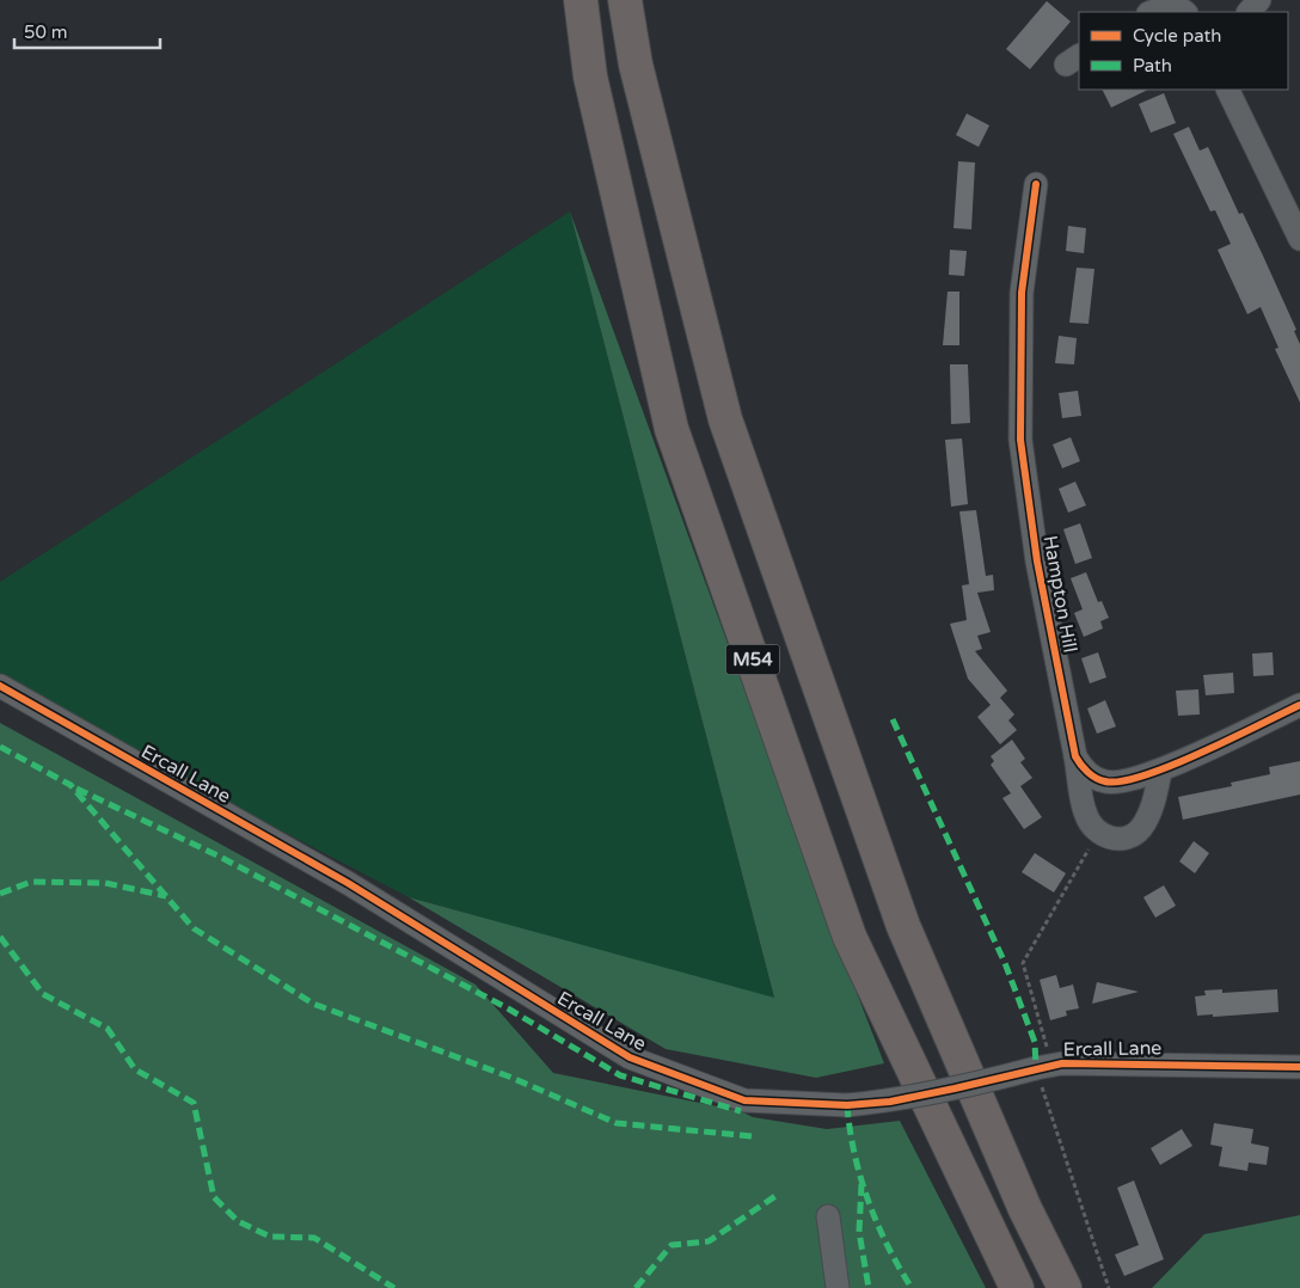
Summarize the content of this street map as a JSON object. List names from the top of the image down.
{
  "streets": {
    "highway": ["M54"],
    "street": ["Hampton Hill", "Ercall Lane"]
  },
  "legend": ["Cycle path", "Path"],
  "scale_bar": "50 m"
}
